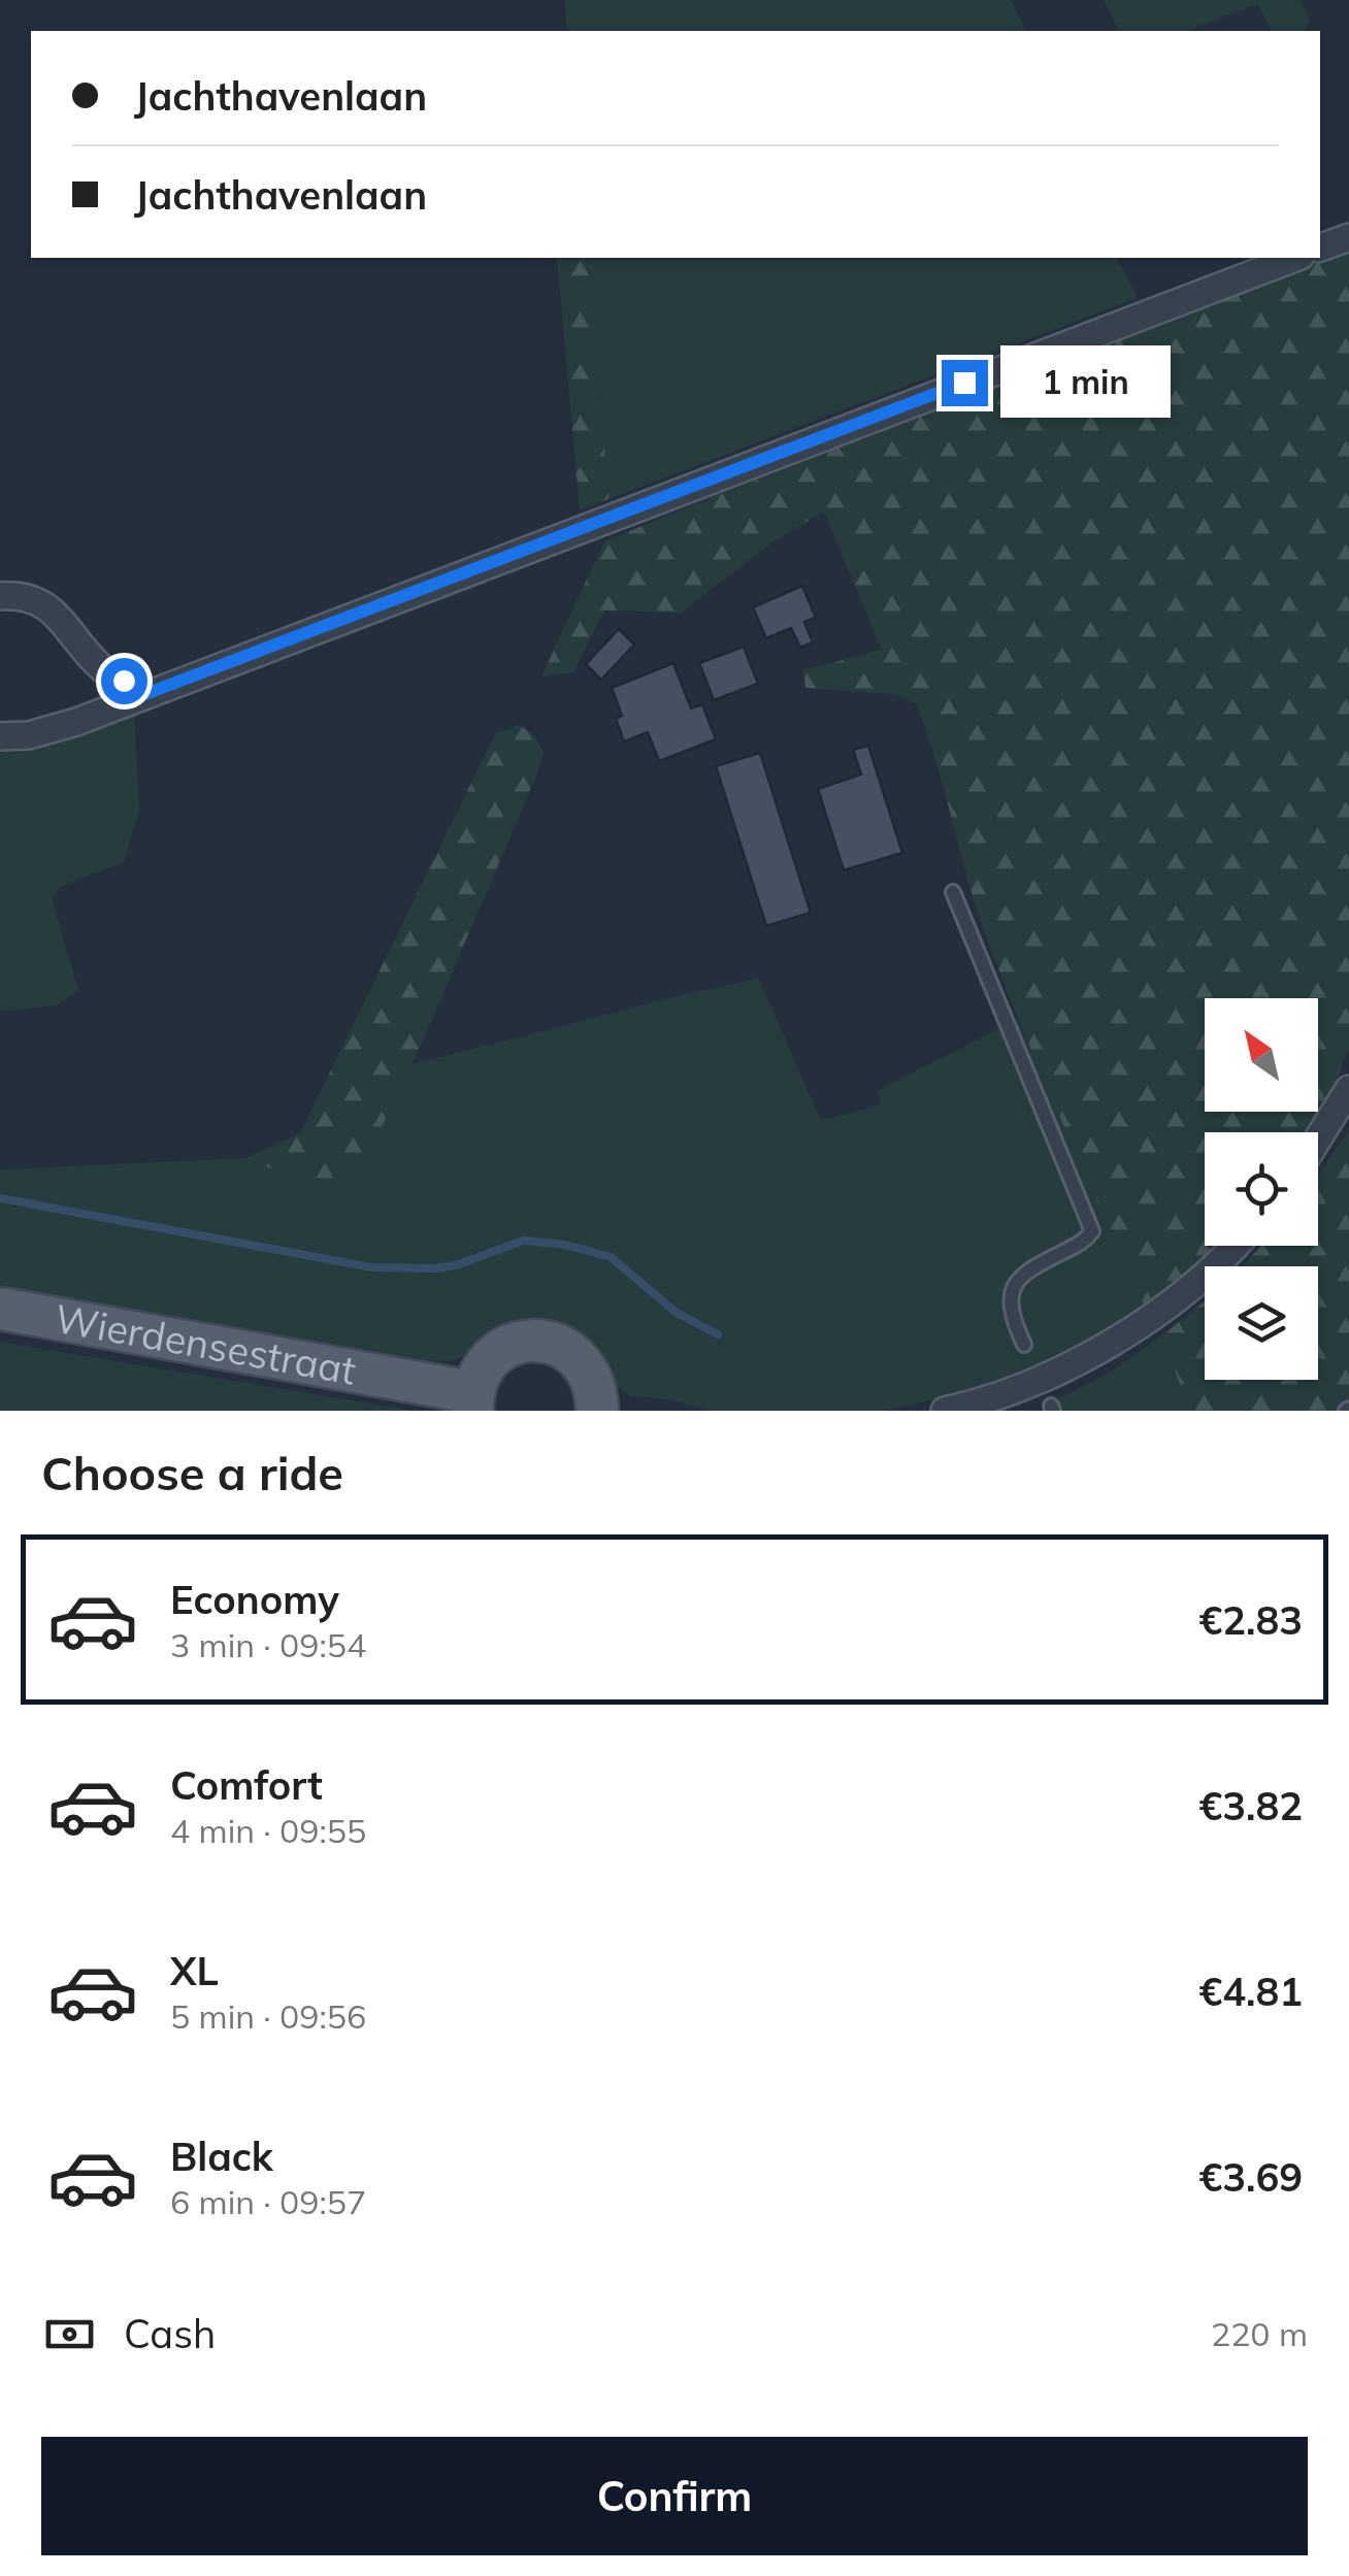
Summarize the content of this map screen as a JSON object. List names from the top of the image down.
{
  "streets": {
    "main road": ["Wierdensestraat"]
  },
  "north": "top left",
  "page": {
    "banner": ["Jachthavenlaan", "Jachthavenlaan"],
    "bubble": "1 min",
    "heading": "Choose a ride",
    "list": [
      {
        "name": "Economy",
        "note": "3 min · 09:54",
        "value": "€2.83"
      },
      {
        "name": "Comfort",
        "note": "4 min · 09:55",
        "value": "€3.82"
      },
      {
        "name": "XL",
        "note": "5 min · 09:56",
        "value": "€4.81"
      },
      {
        "name": "Black",
        "note": "6 min · 09:57",
        "value": "€3.69"
      }
    ],
    "pay": ["Cash", "220 m"],
    "buttons": "Confirm"
  }
}
